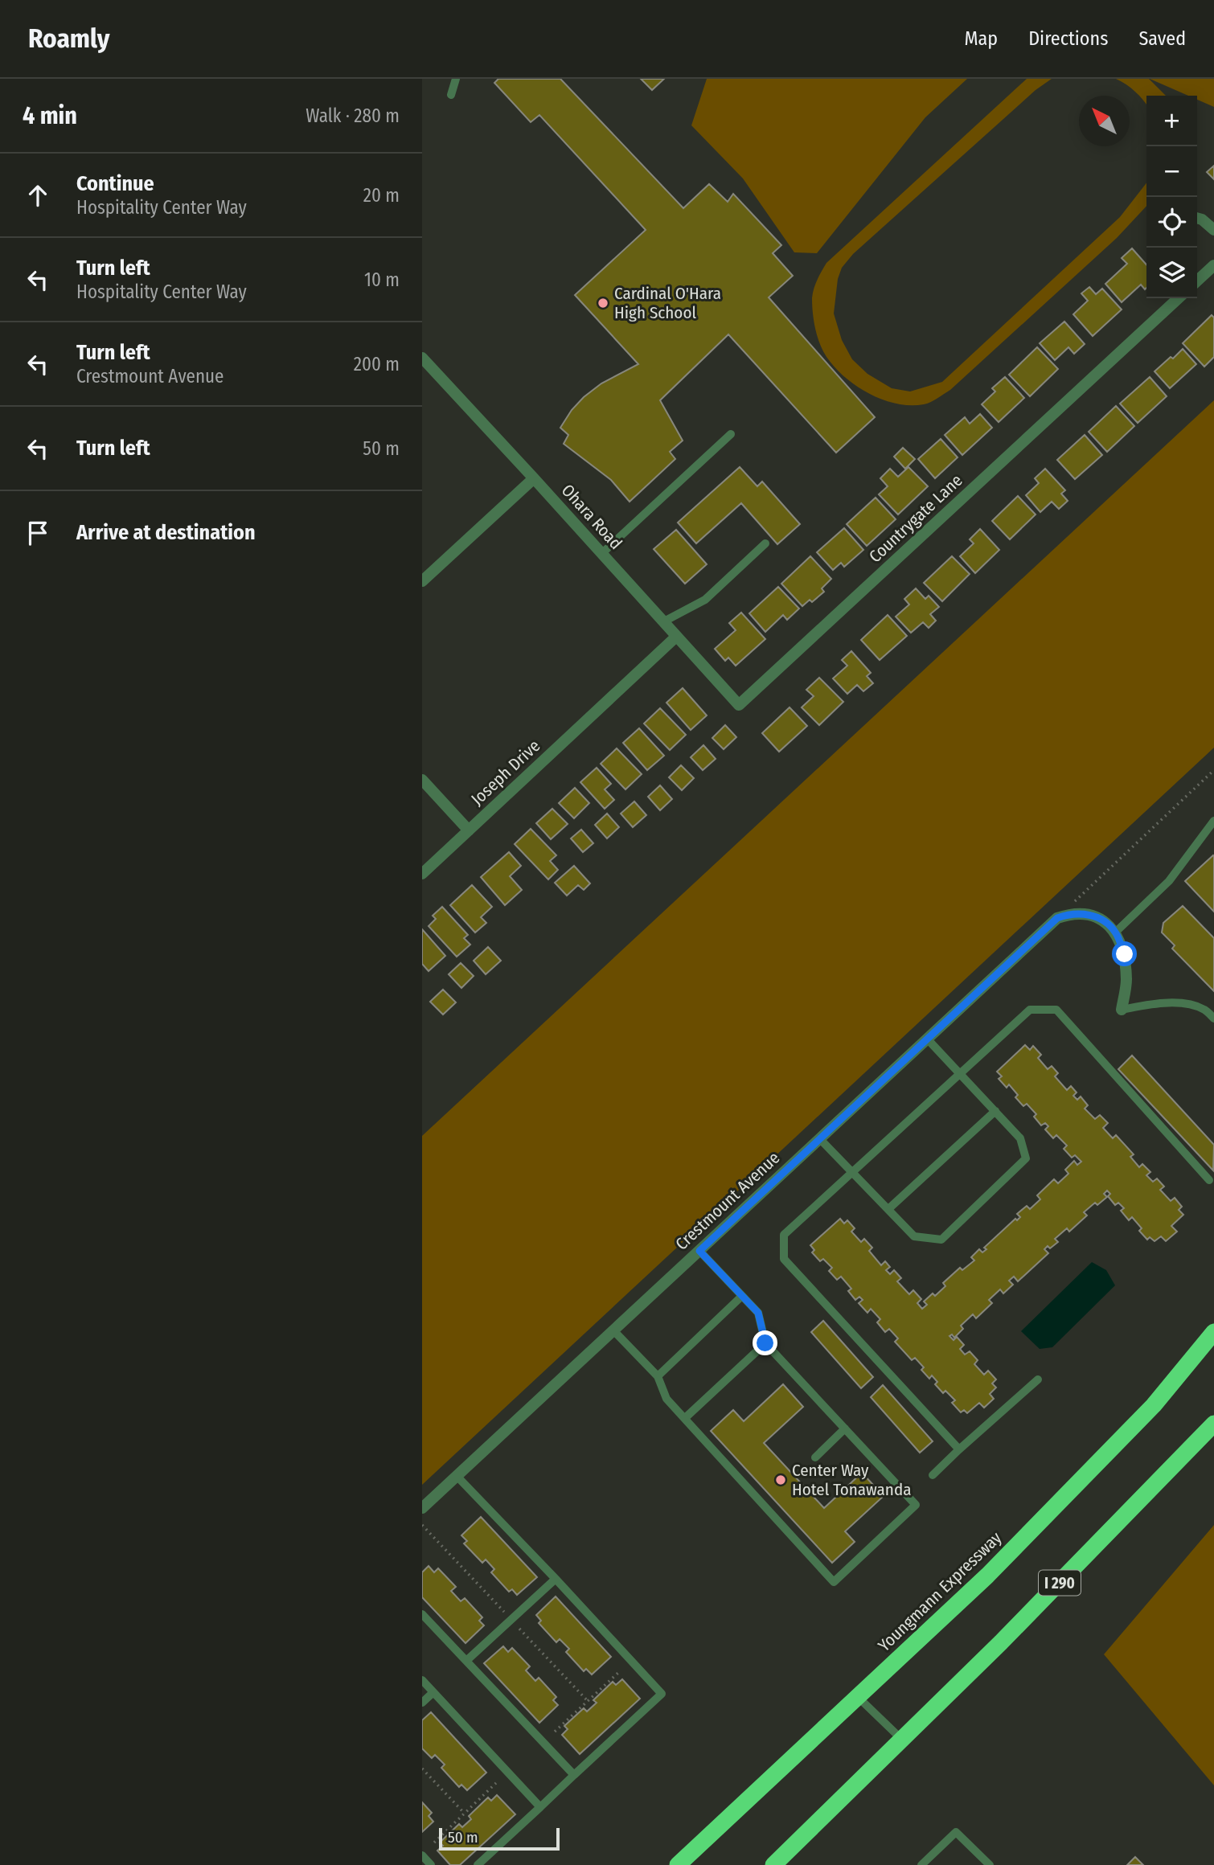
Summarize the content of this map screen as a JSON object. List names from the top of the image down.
{
  "streets": {
    "highway": ["I 290", "Youngmann Expressway"],
    "street": [
      "Ohara Road",
      "Countrygate Lane",
      "Joseph Drive",
      "Crestmount Avenue"
    ]
  },
  "crossings": [
    ["Ohara Road", "Countrygate Lane"],
    ["Ohara Road", "Joseph Drive"],
    ["Countrygate Lane", "Joseph Drive"]
  ],
  "places": ["Cardinal O'Hara High School", "Center Way Hotel Tonawanda"],
  "scale_bar": "50 m",
  "north": "top left",
  "page": {
    "header": "Roamly",
    "nav": ["Map", "Directions", "Saved"],
    "heading": ["4 min", "Walk · 280 m"],
    "map_buttons": ["+", "−"],
    "list": [
      ["Continue", "Hospitality Center Way", "20 m"],
      ["Turn left", "Hospitality Center Way", "10 m"],
      ["Turn left", "Crestmount Avenue", "200 m"],
      ["Turn left", "50 m"],
      "Arrive at destination"
    ],
    "scale": "50 m"
  }
}
